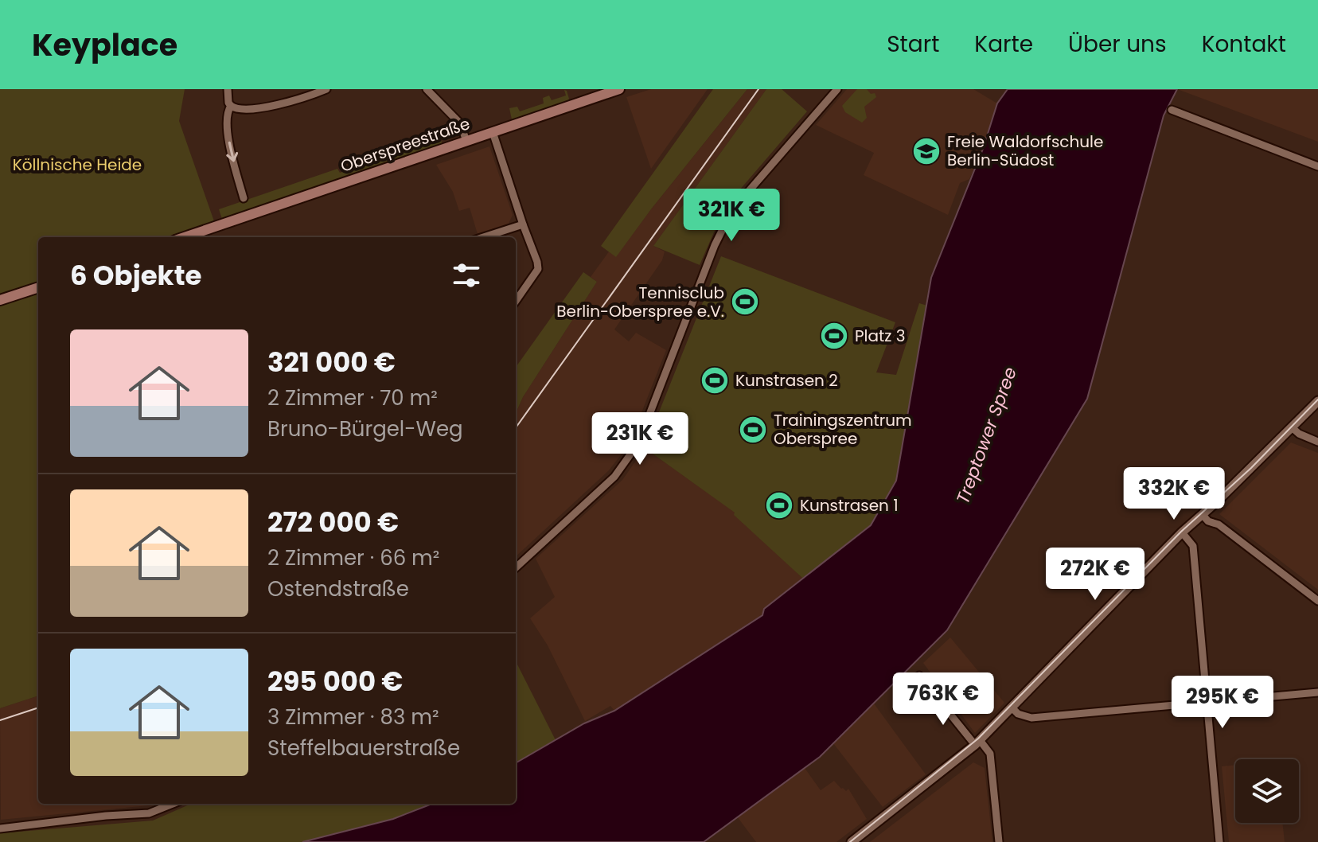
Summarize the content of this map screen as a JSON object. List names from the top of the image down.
{
  "streets": {
    "main road": ["Oberspreestraße"]
  },
  "water": ["Treptower Spree"],
  "parks": ["Köllnische Heide"],
  "places": {
    "school or university": ["Freie Waldorfschule Berlin-Südost"],
    "sports": [
      "Tennisclub Berlin-Oberspree e.V.",
      "Platz 3",
      "Kunstrasen 2",
      "Trainingszentrum Oberspree",
      "Kunstrasen 1"
    ]
  },
  "page": {
    "header": "Keyplace",
    "nav": [
      "Start",
      "Karte",
      "Über uns",
      "Kontakt"
    ],
    "price": [
      "321K €",
      "231K €",
      "332K €",
      "272K €",
      "763K €",
      "295K €"
    ],
    "heading": "6 Objekte",
    "list": [
      {
        "name": "321 000 €",
        "note": "2 Zimmer · 70 m² · Bruno-Bürgel-Weg"
      },
      {
        "name": "272 000 €",
        "note": "2 Zimmer · 66 m² · Ostendstraße"
      },
      {
        "name": "295 000 €",
        "note": "3 Zimmer · 83 m² · Steffelbauerstraße"
      }
    ]
  }
}
